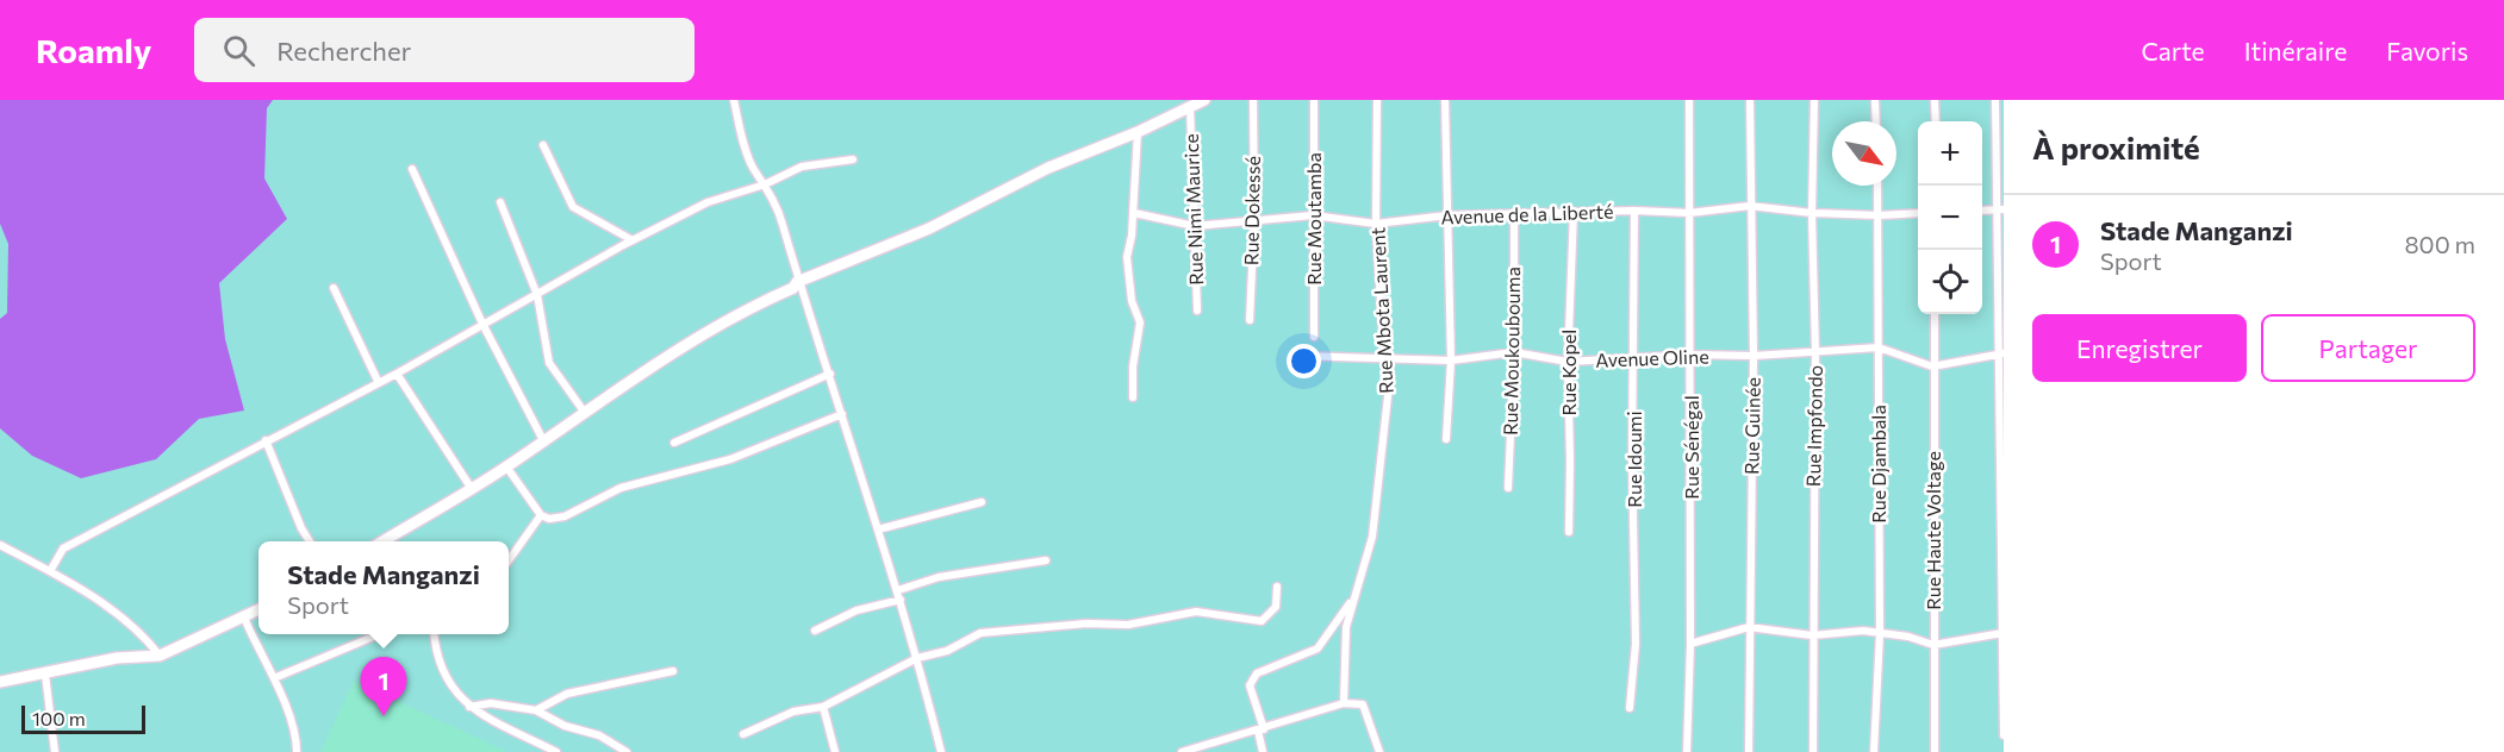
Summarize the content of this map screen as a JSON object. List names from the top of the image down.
{
  "streets": {
    "street": [
      "Rue Nimi Maurice",
      "Rue Dokessé",
      "Avenue de la Liberté",
      "Rue Moutamba",
      "Rue Mbota Laurent",
      "Rue Moukoubouma",
      "Avenue Oline",
      "Rue Kopel",
      "Rue Guinée",
      "Rue Impfondo",
      "Rue Sénégal",
      "Rue Idoumi",
      "Rue Djambala",
      "Rue Haute Voltage"
    ]
  },
  "crossings": [
    ["Rue Nimi Maurice", "Avenue de la Liberté"],
    ["Rue Dokessé", "Avenue de la Liberté"],
    ["Avenue de la Liberté", "Rue Moutamba"],
    ["Avenue de la Liberté", "Rue Mbota Laurent"],
    ["Avenue de la Liberté", "Rue Moukoubouma"],
    ["Avenue de la Liberté", "Rue Kopel"],
    ["Avenue de la Liberté", "Rue Guinée"],
    ["Avenue de la Liberté", "Rue Impfondo"],
    ["Avenue de la Liberté", "Rue Sénégal"],
    ["Avenue de la Liberté", "Rue Idoumi"],
    ["Avenue de la Liberté", "Rue Djambala"],
    ["Rue Mbota Laurent", "Avenue Oline"],
    ["Rue Moukoubouma", "Avenue Oline"],
    ["Avenue Oline", "Rue Kopel"],
    ["Avenue Oline", "Rue Guinée"],
    ["Avenue Oline", "Rue Impfondo"],
    ["Avenue Oline", "Rue Sénégal"],
    ["Avenue Oline", "Rue Idoumi"],
    ["Avenue Oline", "Rue Djambala"],
    ["Avenue Oline", "Rue Haute Voltage"]
  ],
  "scale_bar": "100 m",
  "north": "bottom right",
  "page": {
    "header": "Roamly",
    "search": "Rechercher",
    "nav": ["Carte", "Itinéraire", "Favoris"],
    "heading": "À proximité",
    "map_buttons": ["+", "−"],
    "list": [
      {
        "mark": "1",
        "name": "Stade Manganzi",
        "note": "Sport",
        "value": "800 m"
      }
    ],
    "buttons": ["Enregistrer", "Partager"],
    "popup": ["Stade Manganzi", "Sport"],
    "pins": "1",
    "scale": "100 m"
  }
}
